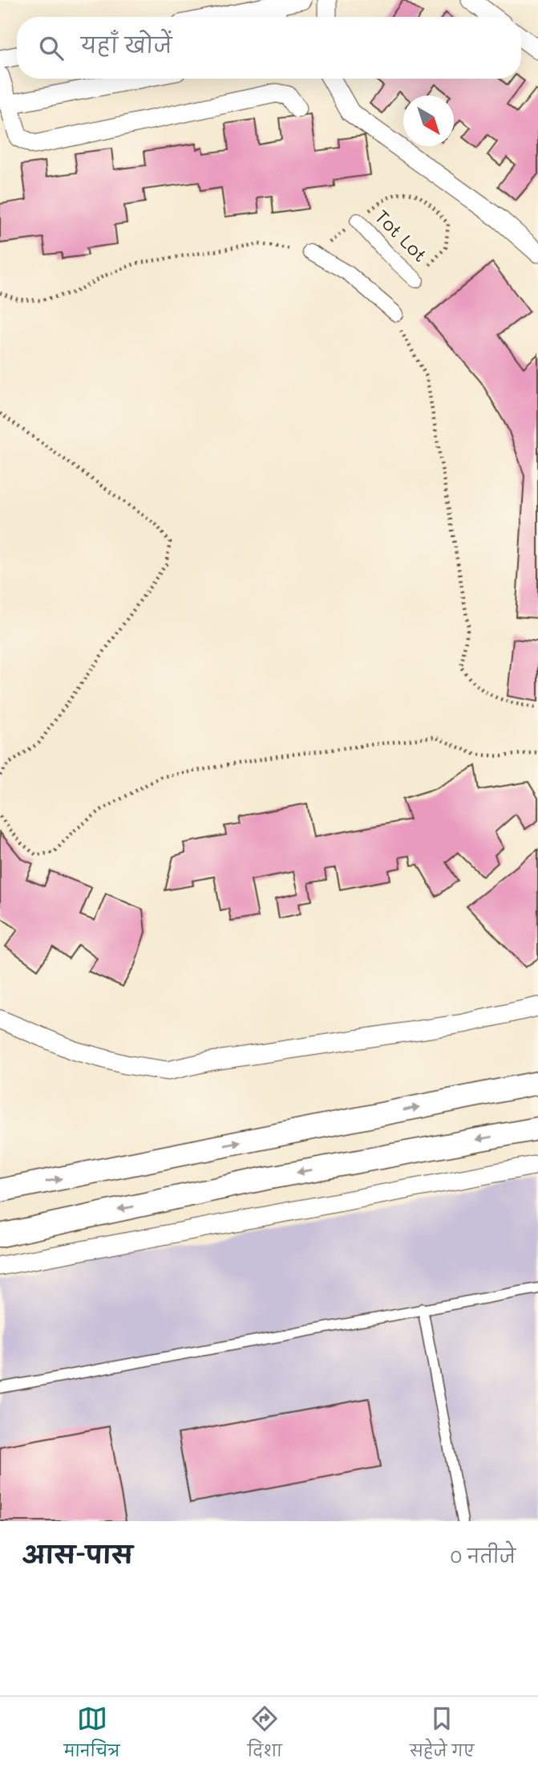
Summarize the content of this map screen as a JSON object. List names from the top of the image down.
{
  "streets": {
    "street": ["Tot Lot"]
  },
  "north": "bottom right",
  "page": {
    "search": "यहाँ खोजें",
    "heading": ["आस-पास", "0 नतीजे"],
    "nav": ["मानचित्र", "दिशा", "सहेजे गए"]
  }
}
